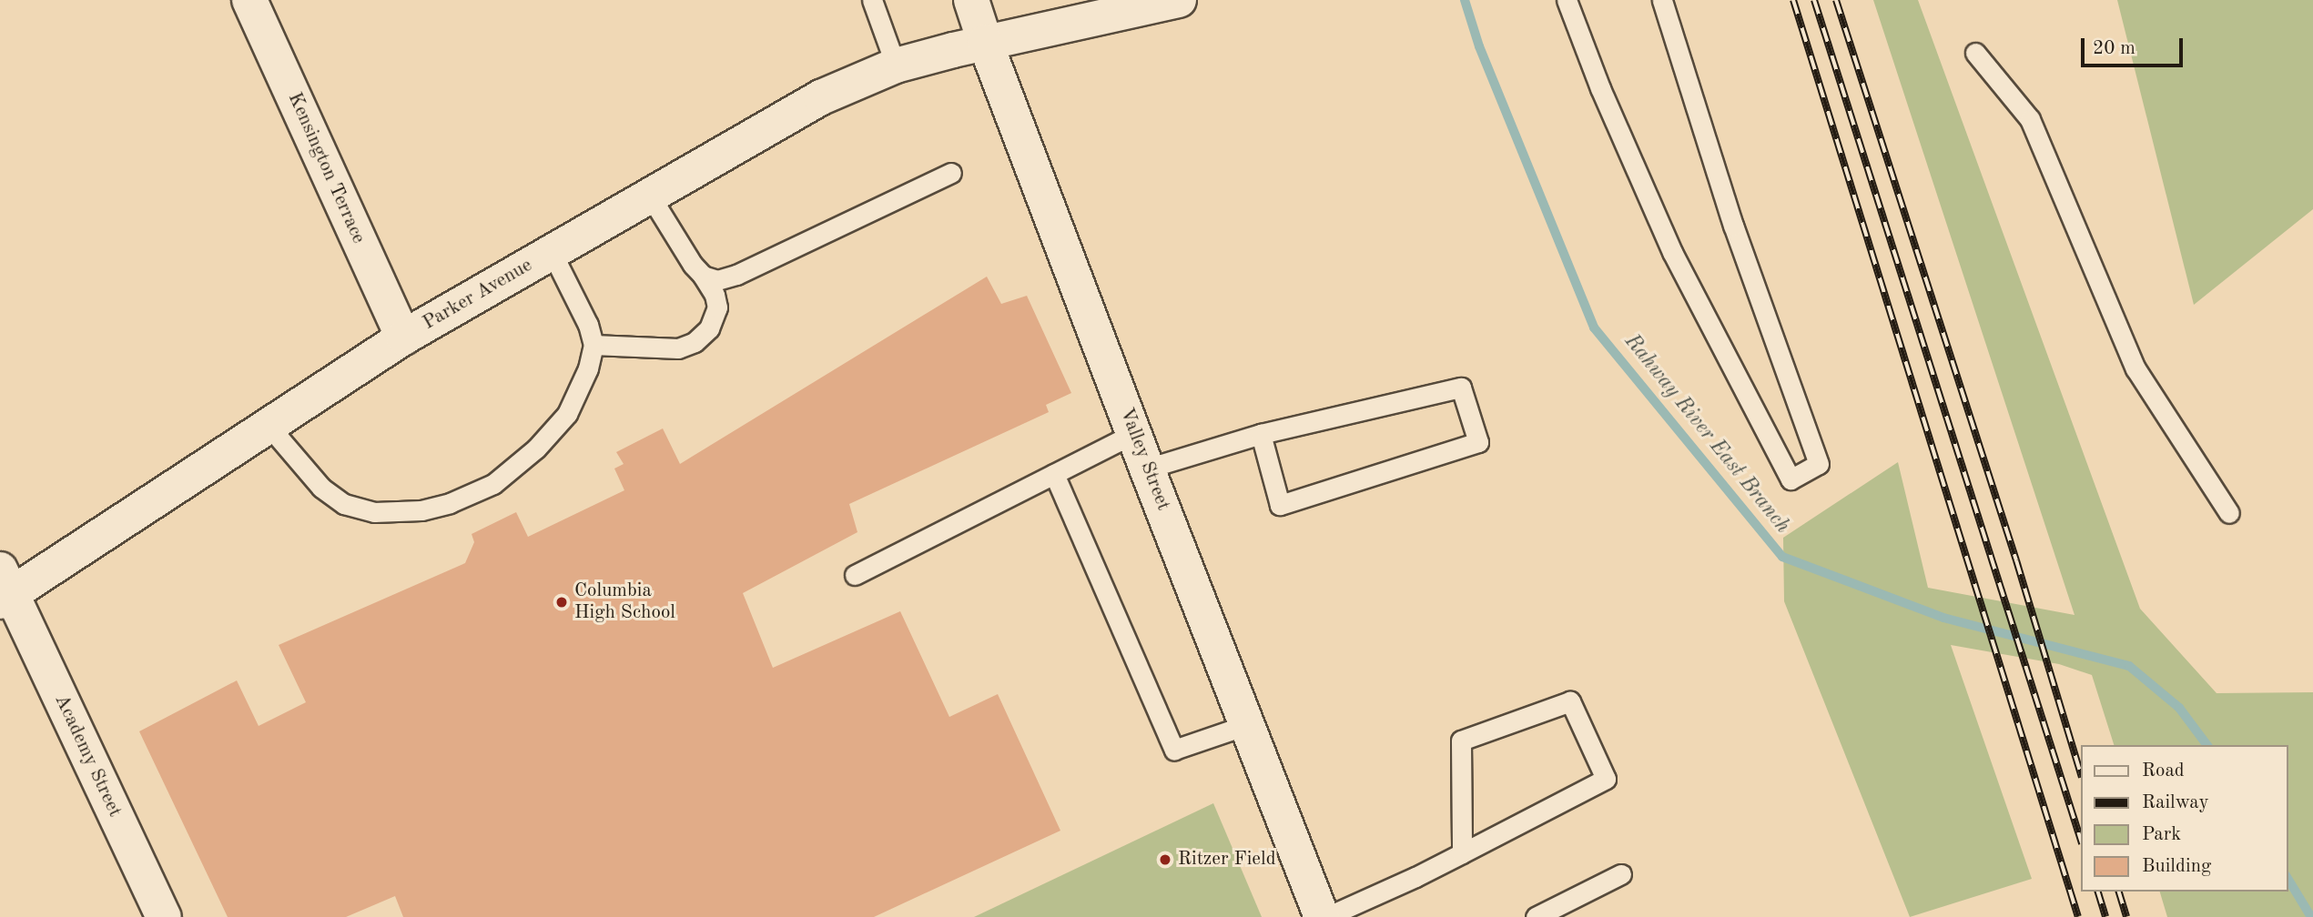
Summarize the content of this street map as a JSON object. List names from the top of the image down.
{
  "streets": {
    "street": [
      "Kensington Terrace",
      "Parker Avenue",
      "Valley Street",
      "Academy Street"
    ]
  },
  "crossings": [
    ["Kensington Terrace", "Parker Avenue"],
    ["Parker Avenue", "Valley Street"],
    ["Parker Avenue", "Academy Street"]
  ],
  "water": ["Rahway River East Branch"],
  "places": ["Columbia High School", "Ritzer Field"],
  "legend": [
    "Road",
    "Railway",
    "Park",
    "Building"
  ],
  "scale_bar": "20 m"
}
